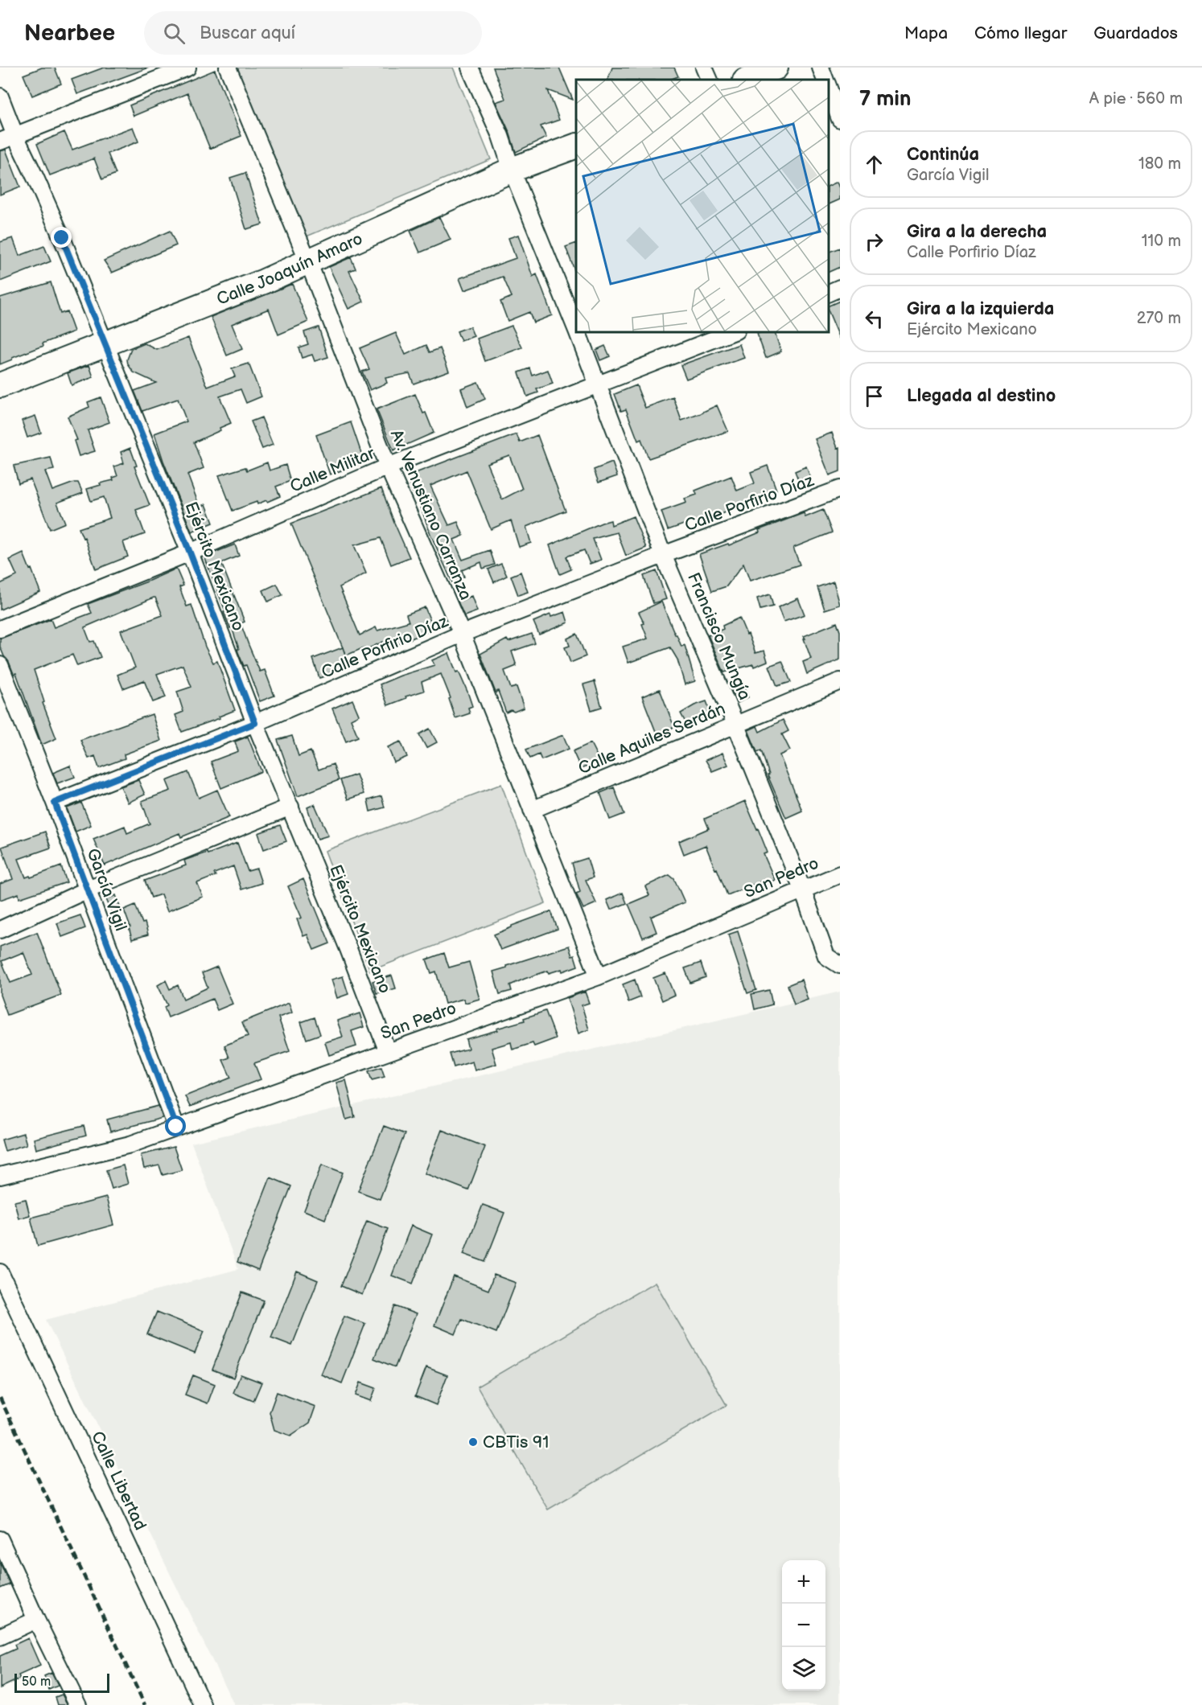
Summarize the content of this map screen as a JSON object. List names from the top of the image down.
{
  "streets": {
    "main road": ["Calle Joaquín Amaro"],
    "street": [
      "Calle Militar",
      "Calle Porfirio Díaz",
      "Av. Venustiano Carranza",
      "Ejército Mexicano",
      "Francisco Mungía",
      "Calle Aquiles Serdán",
      "San Pedro",
      "García Vigil",
      "Calle Libertad"
    ]
  },
  "crossings": [
    ["Calle Joaquín Amaro", "Av. Venustiano Carranza"],
    ["Calle Joaquín Amaro", "Ejército Mexicano"],
    ["Calle Joaquín Amaro", "Francisco Mungía"],
    ["Calle Militar", "Av. Venustiano Carranza"],
    ["Calle Militar", "Ejército Mexicano"],
    ["Calle Militar", "Francisco Mungía"],
    ["Calle Porfirio Díaz", "Av. Venustiano Carranza"],
    ["Calle Porfirio Díaz", "Ejército Mexicano"],
    ["Calle Porfirio Díaz", "Francisco Mungía"],
    ["Calle Porfirio Díaz", "García Vigil"],
    ["Av. Venustiano Carranza", "Calle Aquiles Serdán"],
    ["Av. Venustiano Carranza", "San Pedro"],
    ["Ejército Mexicano", "San Pedro"],
    ["Francisco Mungía", "Calle Aquiles Serdán"],
    ["Francisco Mungía", "San Pedro"],
    ["San Pedro", "García Vigil"]
  ],
  "places": ["CBTis 91"],
  "scale_bar": "50 m",
  "page": {
    "header": "Nearbee",
    "search": "Buscar aquí",
    "nav": ["Mapa", "Cómo llegar", "Guardados"],
    "heading": ["7 min", "A pie · 560 m"],
    "list": [
      ["Continúa", "García Vigil", "180 m"],
      ["Gira a la derecha", "Calle Porfirio Díaz", "110 m"],
      ["Gira a la izquierda", "Ejército Mexicano", "270 m"],
      "Llegada al destino"
    ],
    "map_buttons": ["+", "−"],
    "scale": "50 m"
  }
}
